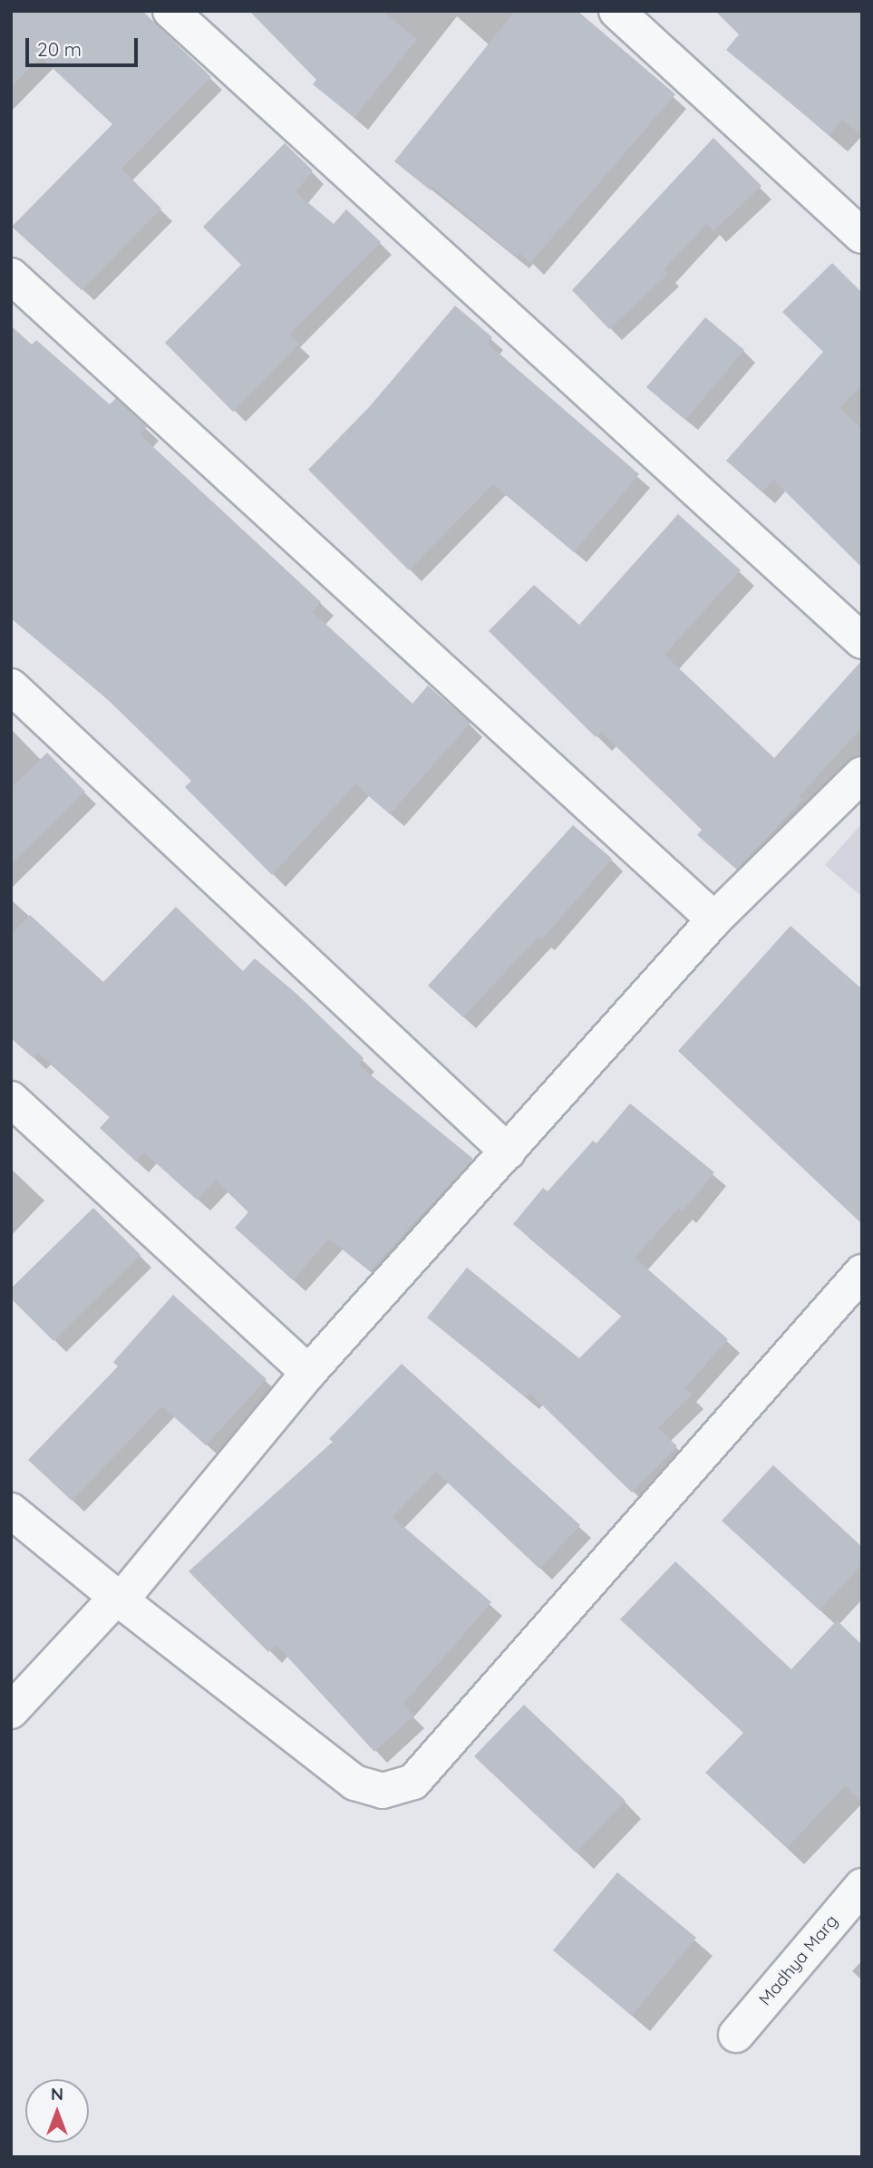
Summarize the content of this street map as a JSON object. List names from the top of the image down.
{
  "streets": {
    "street": ["Madhya Marg"]
  },
  "scale_bar": "20 m",
  "north": "top"
}
